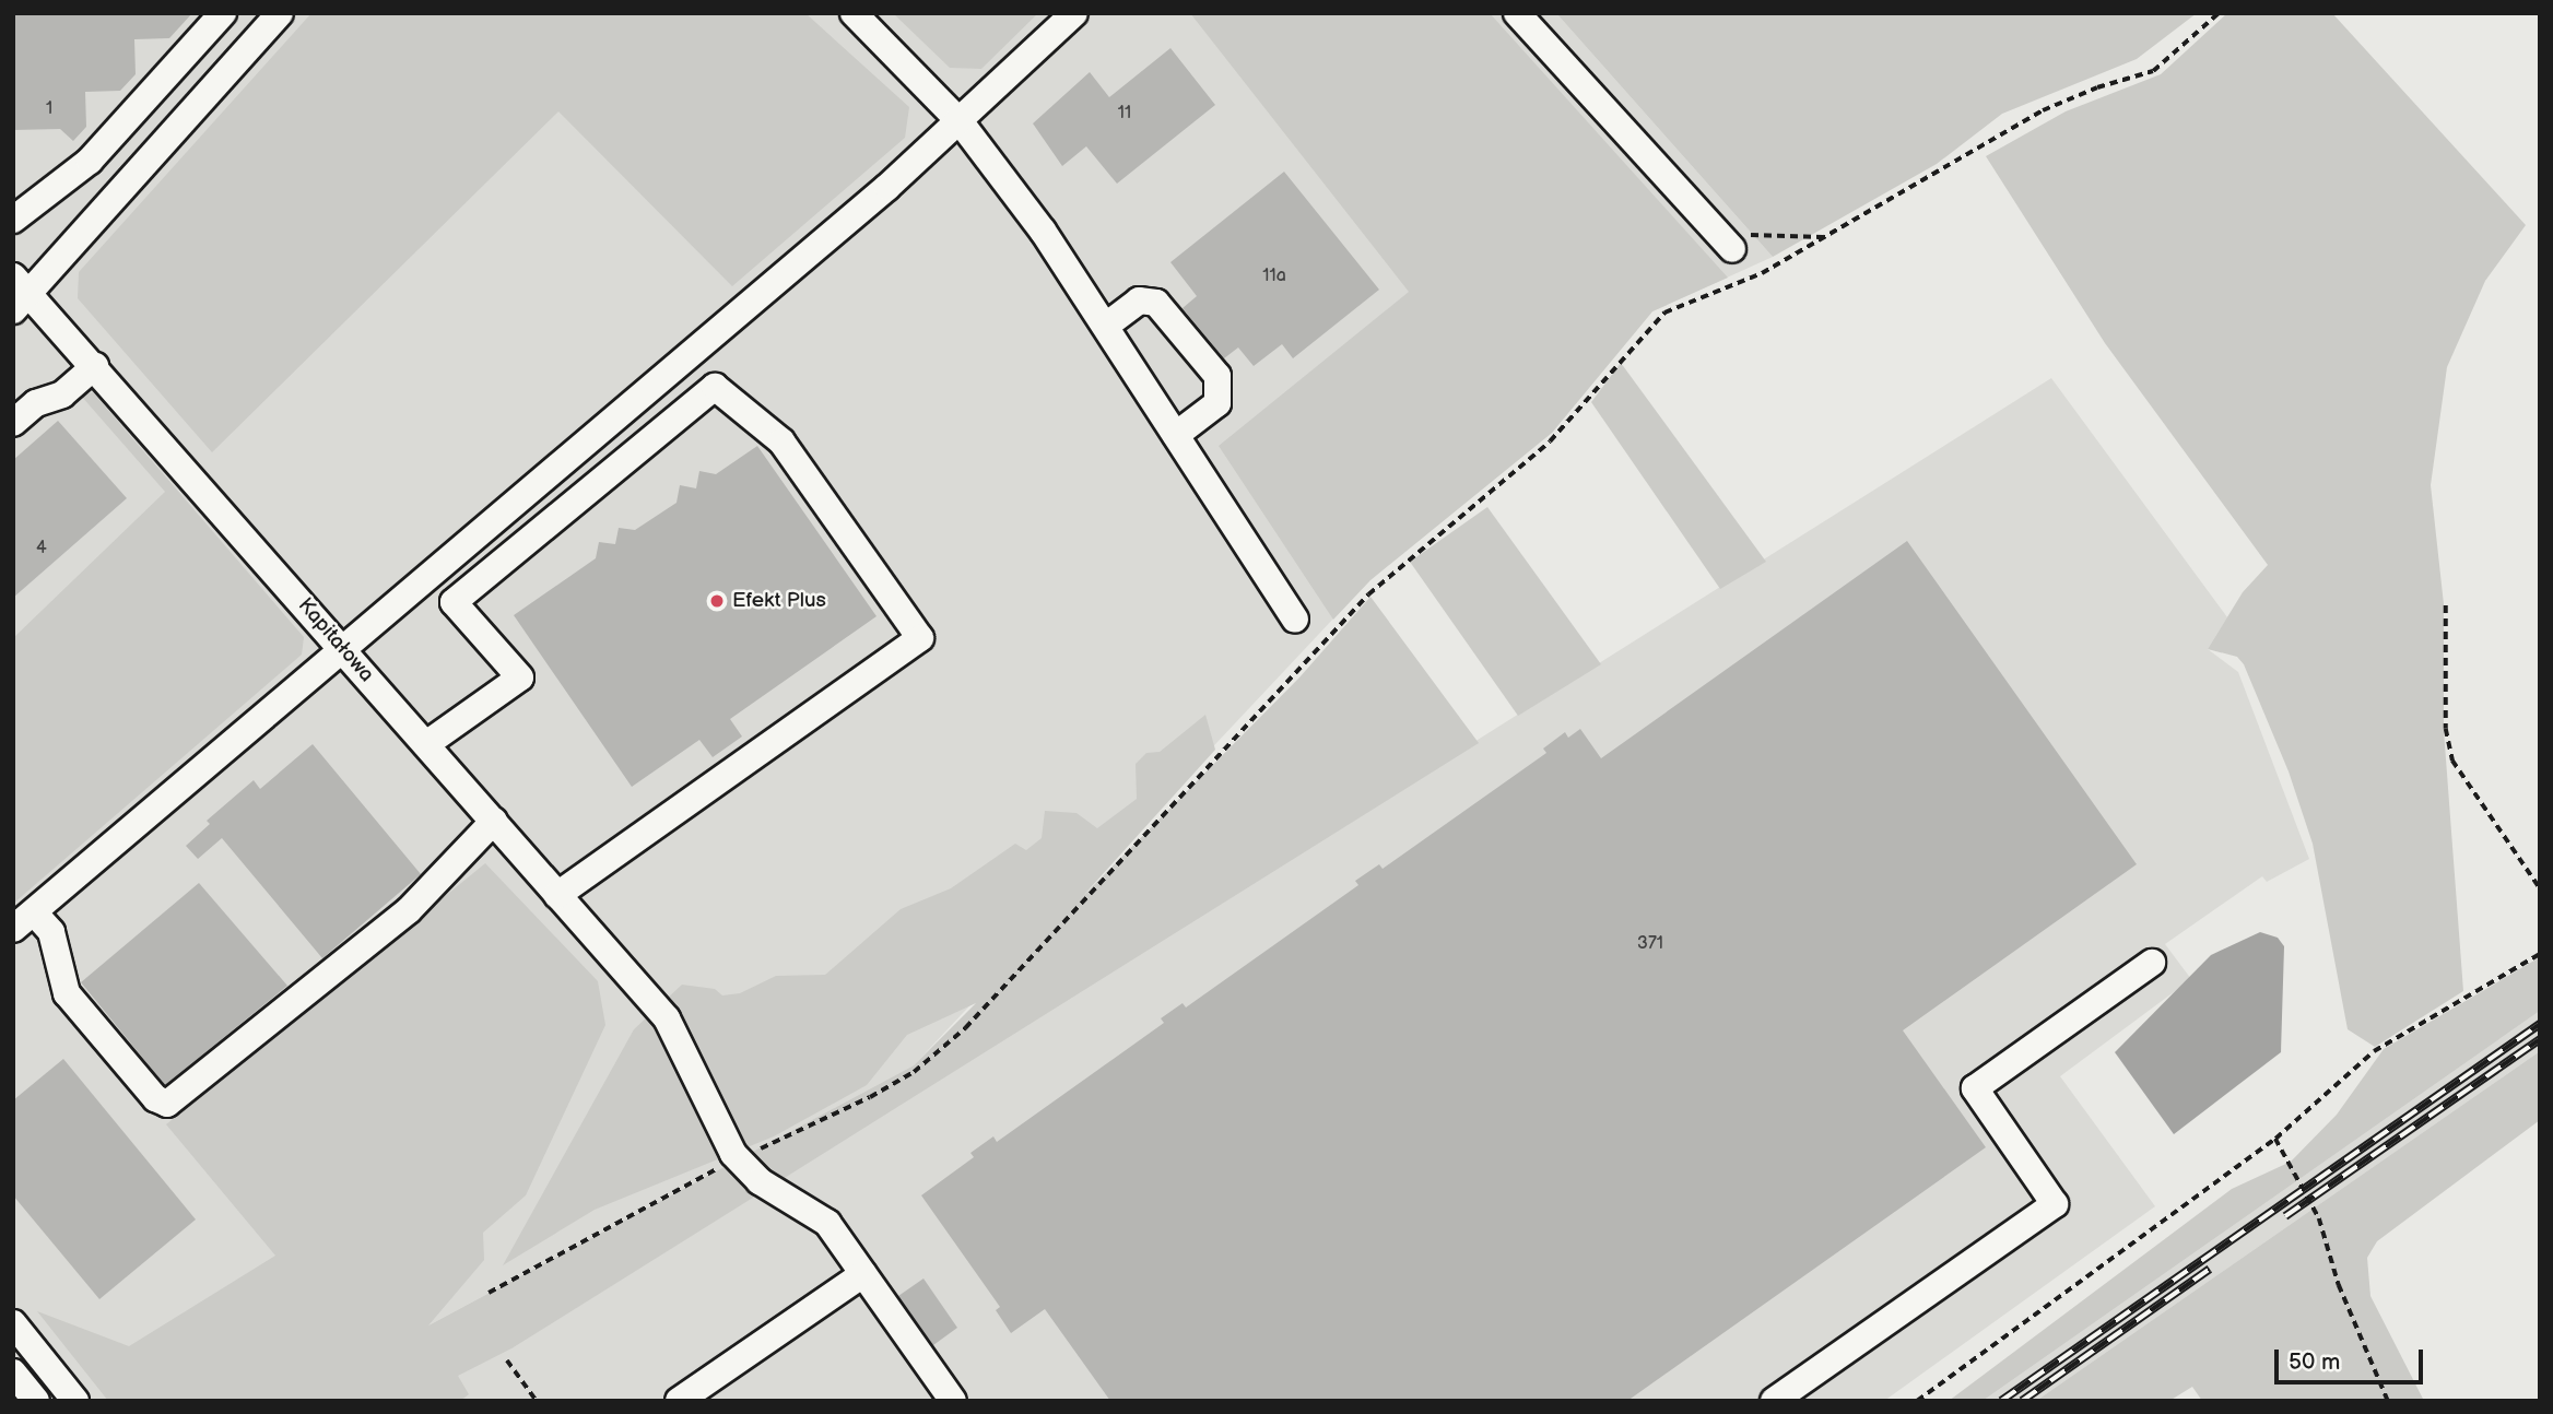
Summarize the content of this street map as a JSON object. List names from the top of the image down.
{
  "streets": {
    "street": ["Kapitałowa"]
  },
  "places": ["Efekt Plus"],
  "house_numbers": [
    "1",
    "11",
    "11a",
    "4",
    "371"
  ],
  "scale_bar": "50 m"
}
